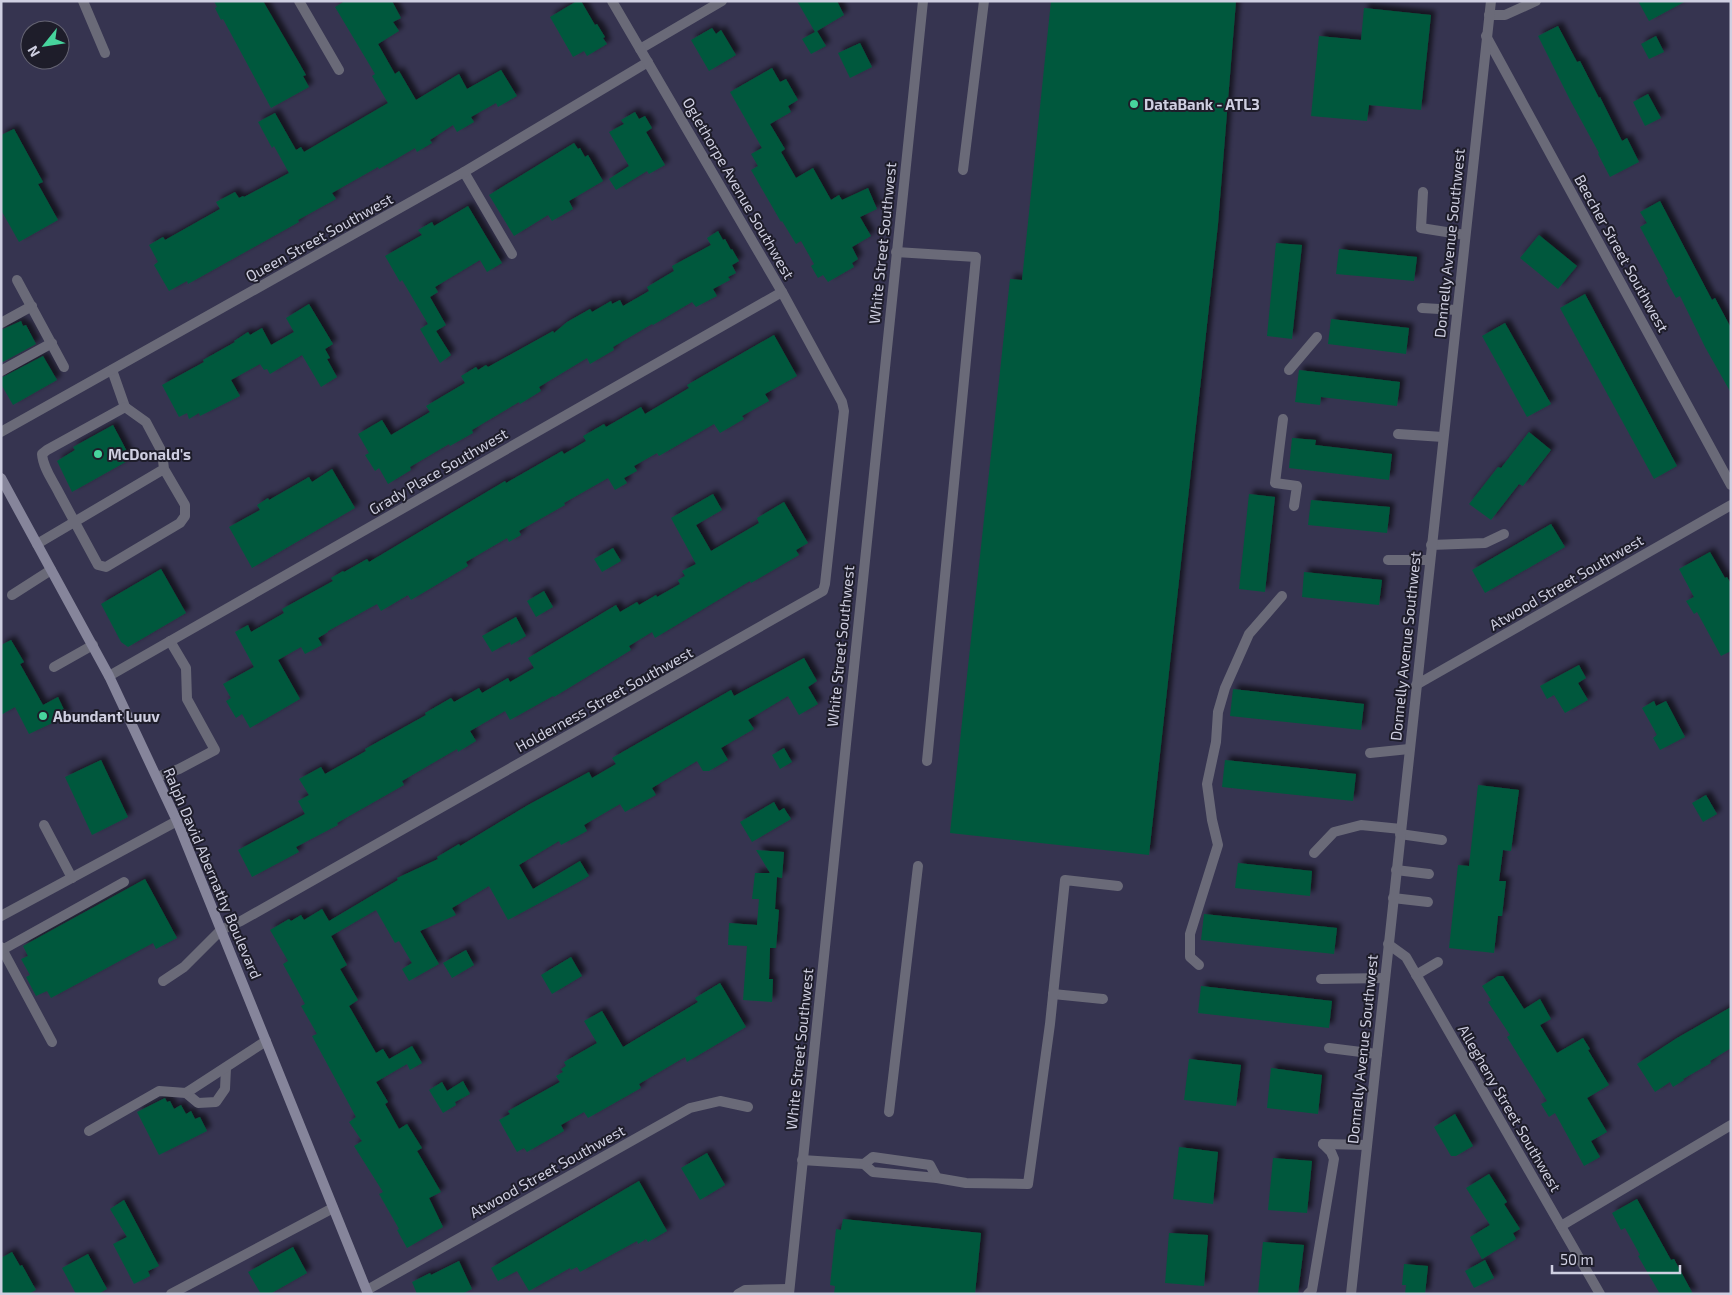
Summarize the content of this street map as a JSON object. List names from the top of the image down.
{
  "streets": {
    "main road": ["Ralph David Abernathy Boulevard"],
    "street": [
      "Oglethorpe Avenue Southwest",
      "Queen Street Southwest",
      "White Street Southwest",
      "Donnelly Avenue Southwest",
      "Beecher Street Southwest",
      "Grady Place Southwest",
      "Atwood Street Southwest",
      "Holderness Street Southwest",
      "Allegheny Street Southwest"
    ]
  },
  "crossings": [
    ["Oglethorpe Avenue Southwest", "Queen Street Southwest"],
    ["Oglethorpe Avenue Southwest", "Grady Place Southwest"],
    ["Oglethorpe Avenue Southwest", "Holderness Street Southwest"],
    ["Donnelly Avenue Southwest", "Beecher Street Southwest"],
    ["Donnelly Avenue Southwest", "Atwood Street Southwest"],
    ["Donnelly Avenue Southwest", "Allegheny Street Southwest"],
    ["Grady Place Southwest", "Ralph David Abernathy Boulevard"],
    ["Atwood Street Southwest", "Ralph David Abernathy Boulevard"],
    ["Holderness Street Southwest", "Ralph David Abernathy Boulevard"]
  ],
  "places": ["DataBank - ATL3", "McDonald's", "Abundant Luuv"],
  "scale_bar": "50 m",
  "north": "bottom left"
}
